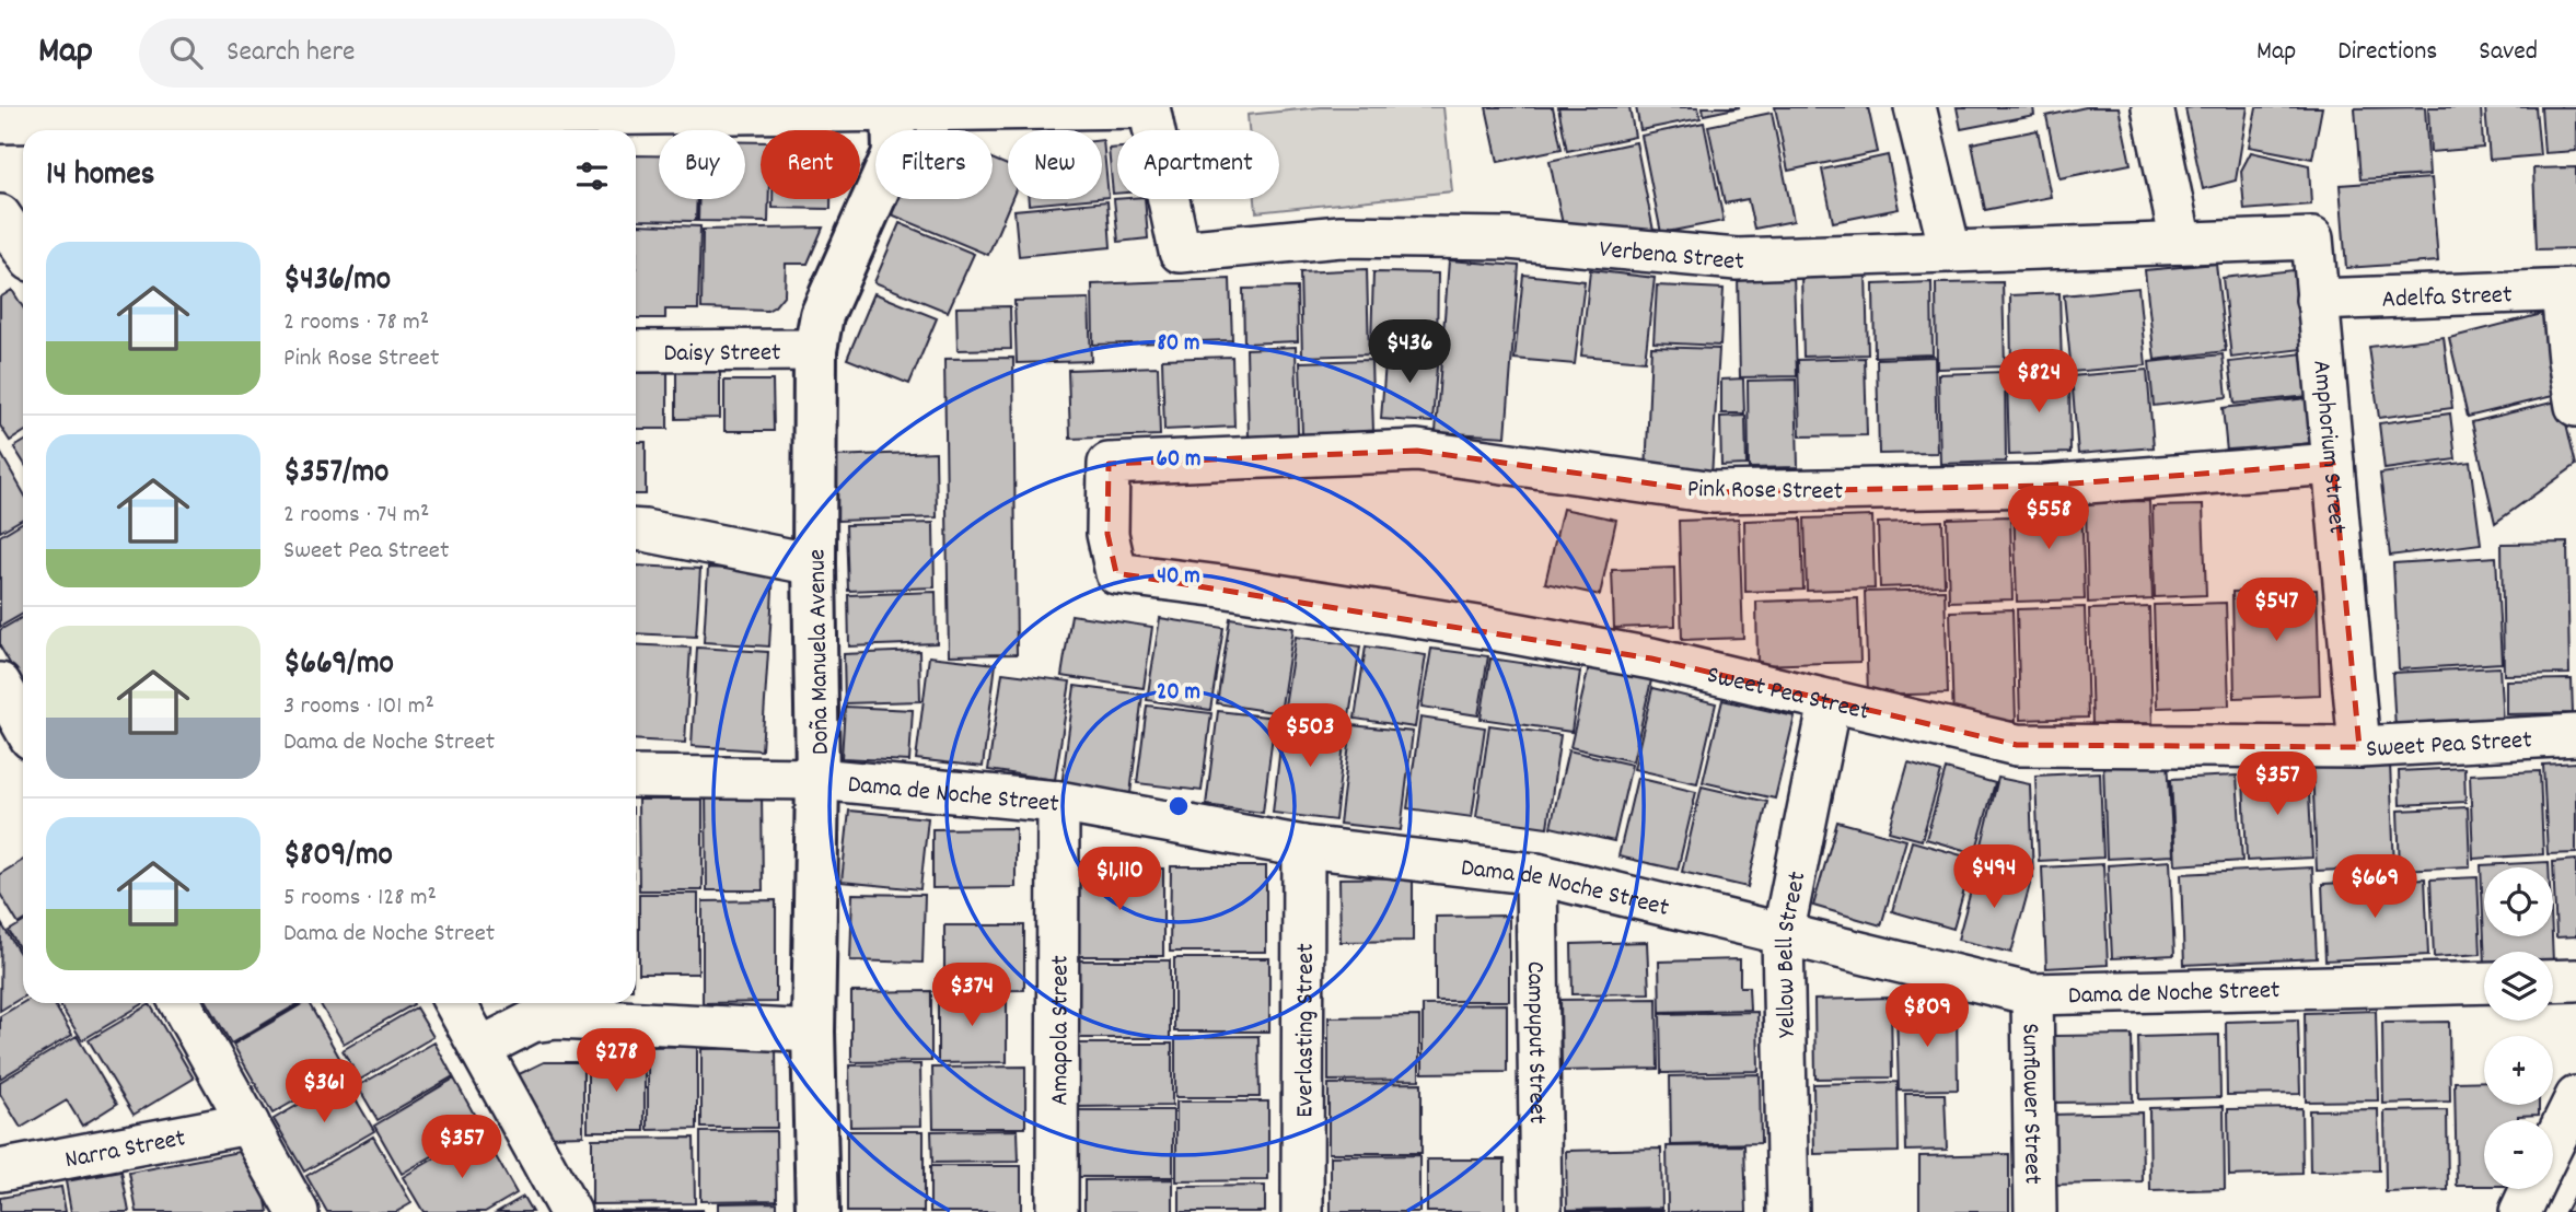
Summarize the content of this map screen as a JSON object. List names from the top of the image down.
{
  "streets": {
    "street": [
      "Verbena Street",
      "Adelfa Street",
      "Daisy Street",
      "Amphorium Street",
      "Pink Rose Street",
      "Doña Manuela Avenue",
      "Sweet Pea Street",
      "Dama de Noche Street",
      "Yellow Bell Street",
      "Everlasting Street",
      "Amapola Street",
      "Campuput Street",
      "Sunflower Street",
      "Narra Street"
    ]
  },
  "crossings": [
    ["Verbena Street", "Amphorium Street"],
    ["Adelfa Street", "Amphorium Street"],
    ["Daisy Street", "Doña Manuela Avenue"],
    ["Amphorium Street", "Pink Rose Street"],
    ["Amphorium Street", "Sweet Pea Street"],
    ["Pink Rose Street", "Sweet Pea Street"],
    ["Doña Manuela Avenue", "Dama de Noche Street"],
    ["Sweet Pea Street", "Yellow Bell Street"],
    ["Dama de Noche Street", "Yellow Bell Street"],
    ["Dama de Noche Street", "Everlasting Street"],
    ["Dama de Noche Street", "Amapola Street"],
    ["Dama de Noche Street", "Campuput Street"],
    ["Dama de Noche Street", "Sunflower Street"]
  ],
  "page": {
    "header": "Map",
    "search": "Search here",
    "nav": ["Map", "Directions", "Saved"],
    "chip": [
      "Buy",
      "Rent",
      "Filters",
      "New",
      "Apartment"
    ],
    "heading": "14 homes",
    "list": [
      {
        "name": "$436/mo",
        "note": "2 rooms · 78 m² · Pink Rose Street"
      },
      {
        "name": "$357/mo",
        "note": "2 rooms · 74 m² · Sweet Pea Street"
      },
      {
        "name": "$669/mo",
        "note": "3 rooms · 101 m² · Dama de Noche Street"
      },
      {
        "name": "$809/mo",
        "note": "5 rooms · 128 m² · Dama de Noche Street"
      }
    ],
    "price": [
      "$436",
      "$824",
      "$558",
      "$547",
      "$503",
      "$357",
      "$494",
      "$1,110",
      "$669",
      "$374",
      "$809",
      "$278",
      "$361",
      "$357"
    ],
    "map_buttons": ["+", "−"]
  },
  "rings": [
    "80 m",
    "60 m",
    "40 m",
    "20 m"
  ]
}
